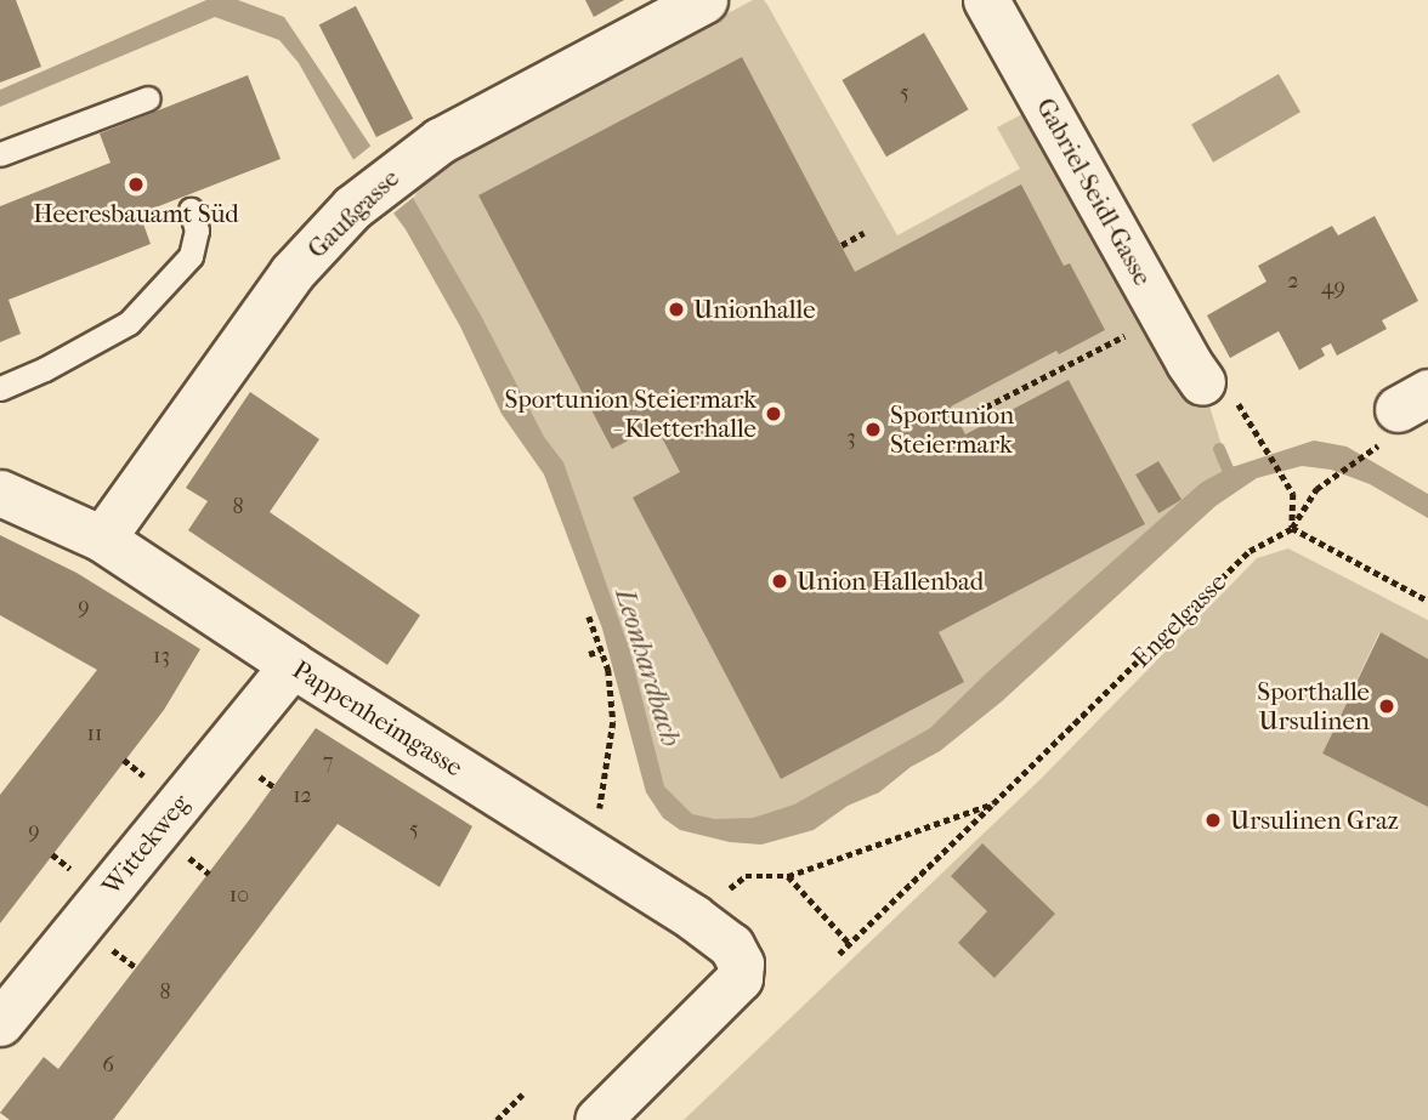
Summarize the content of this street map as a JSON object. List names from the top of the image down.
{
  "streets": {
    "street": [
      "Gabriel-Seidl-Gasse",
      "Gaußgasse",
      "Pappenheimgasse",
      "Wittekweg"
    ],
    "path": ["Engelgasse"]
  },
  "crossings": [
    ["Gaußgasse", "Pappenheimgasse"],
    ["Pappenheimgasse", "Wittekweg"]
  ],
  "water": ["Leonhardbach"],
  "places": [
    "Heeresbauamt Süd",
    "Unionhalle",
    "Sportunion Steiermark - Kletterhalle",
    "Sportunion Steiermark",
    "Union Hallenbad",
    "Sporthalle Ursulinen",
    "Ursulinen Graz"
  ],
  "house_numbers": [
    "5",
    "2",
    "49",
    "3",
    "8",
    "9",
    "13",
    "11",
    "7",
    "12",
    "5",
    "9",
    "10",
    "8",
    "6"
  ]
}
